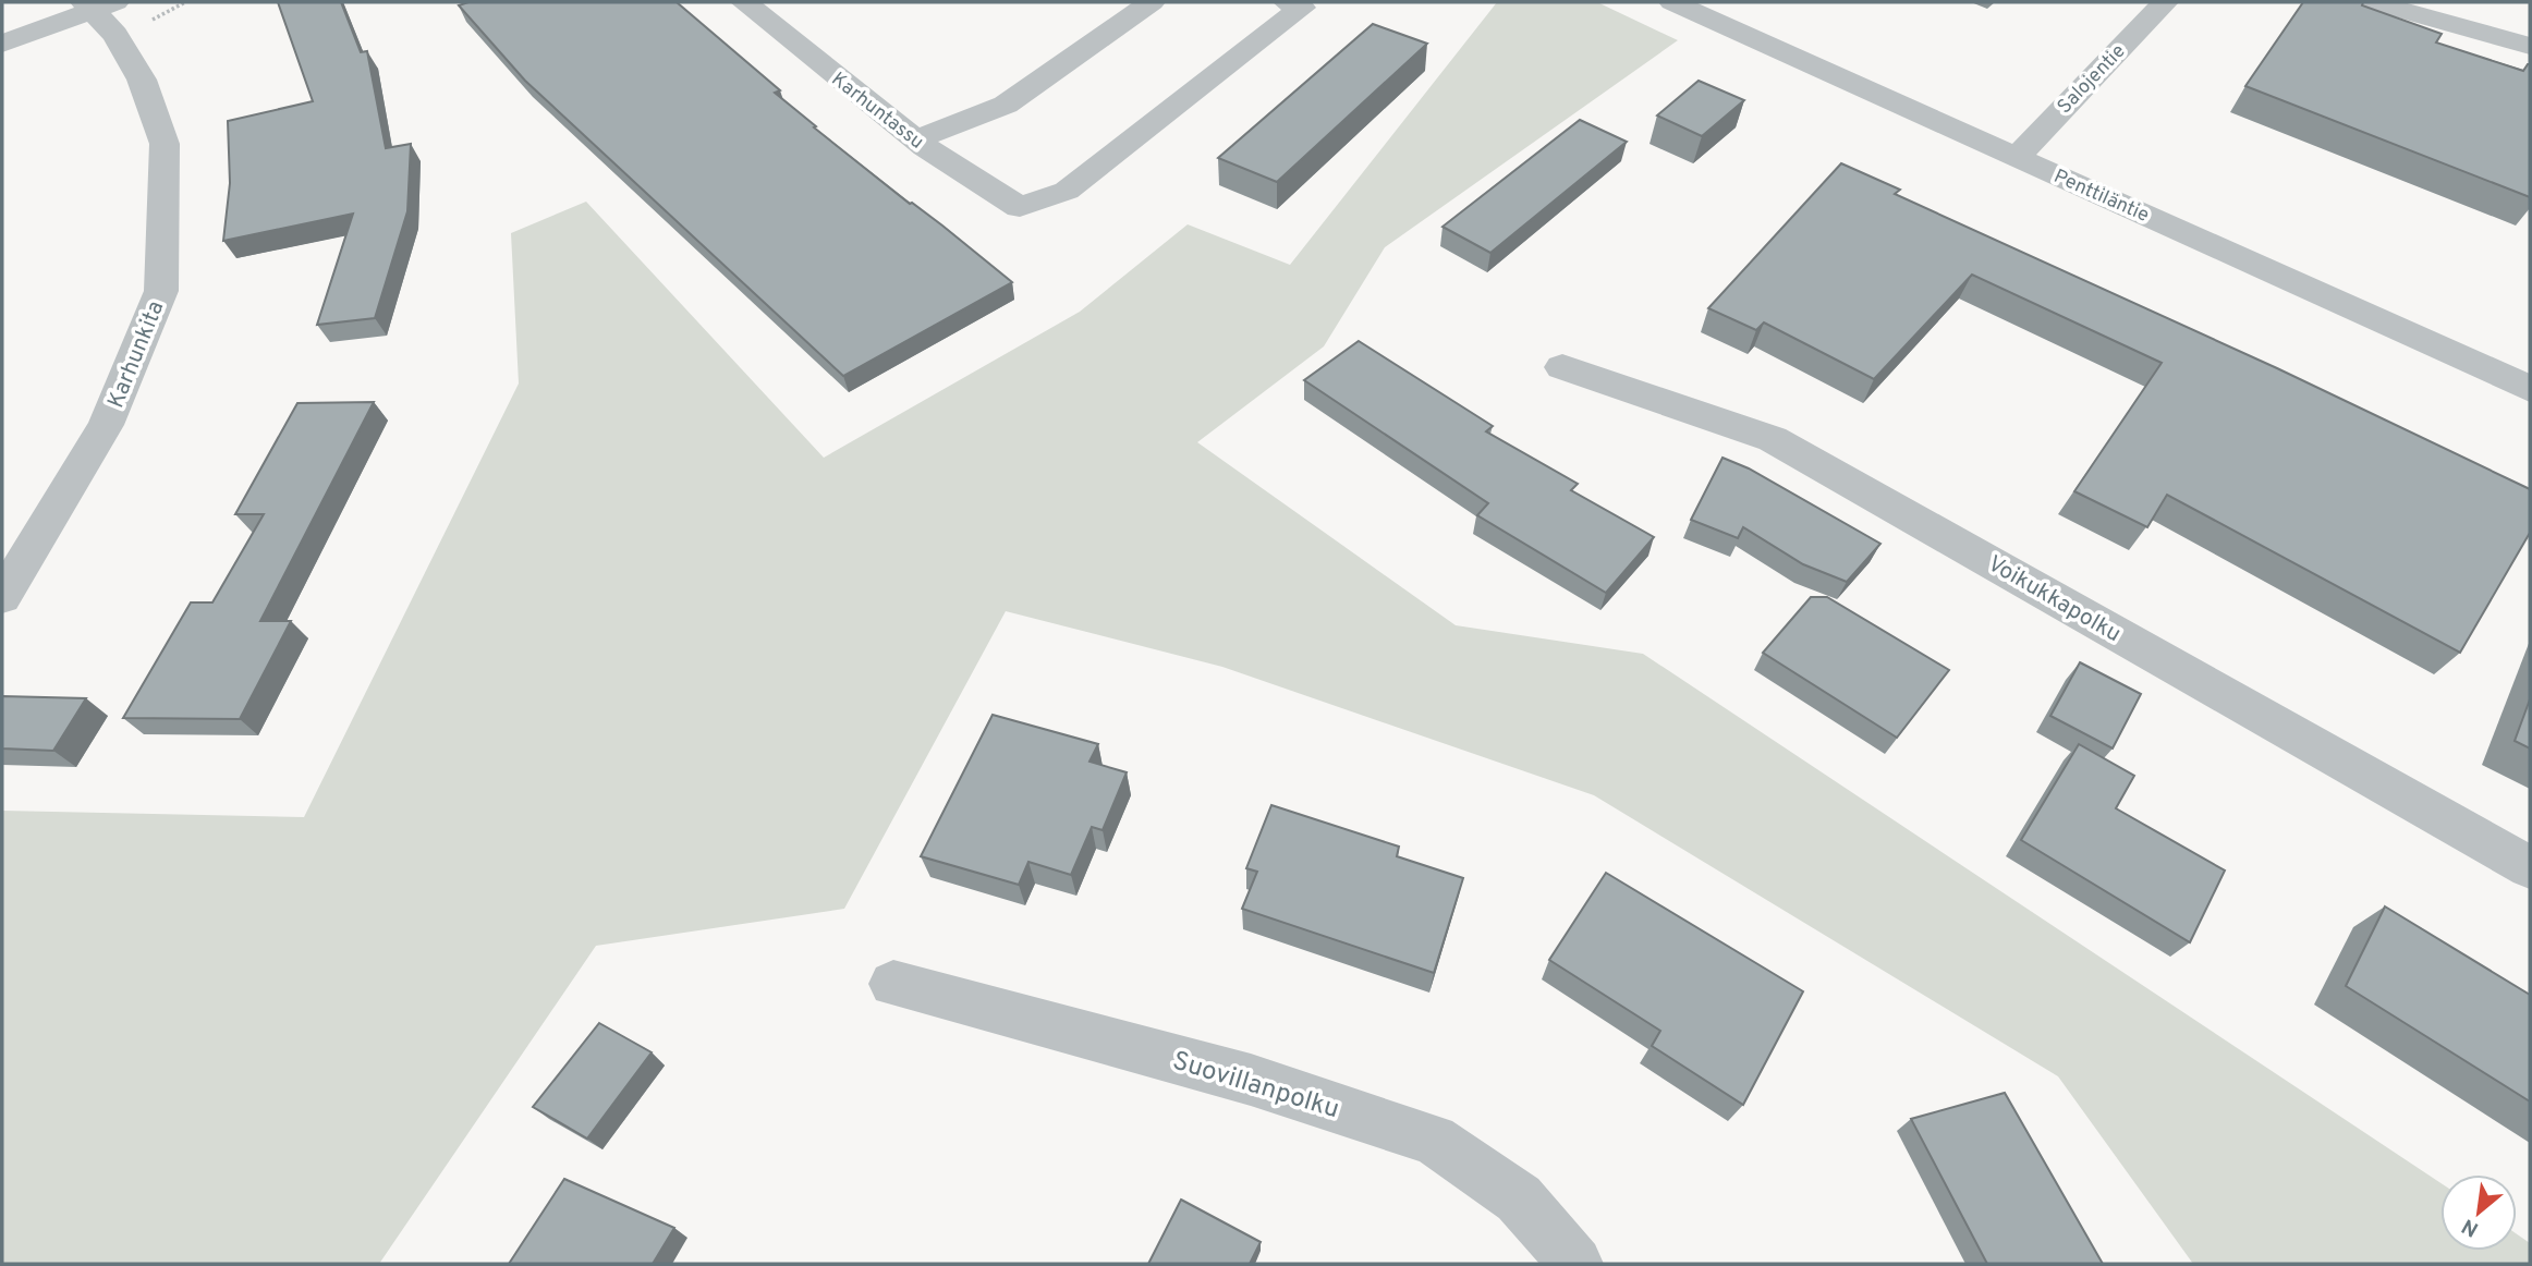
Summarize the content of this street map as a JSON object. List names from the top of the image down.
{
  "streets": {
    "street": [
      "Salojentie",
      "Karhuntassu",
      "Penttiläntie",
      "Karhunkita",
      "Voikukkapolku",
      "Suovillanpolku"
    ]
  },
  "crossings": [
    ["Salojentie", "Penttiläntie"]
  ],
  "north": "bottom left"
}
